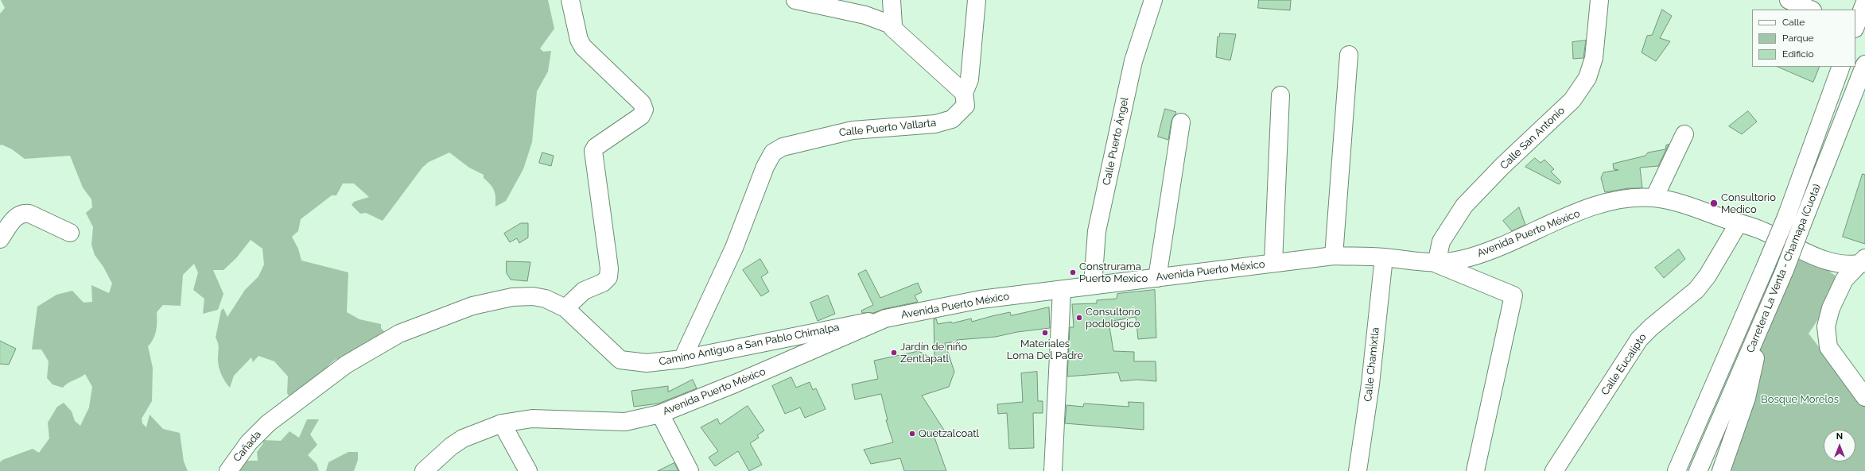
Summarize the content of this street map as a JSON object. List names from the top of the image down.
{
  "streets": {
    "main road": [
      "Calle Puerto Vallarta",
      "Calle San Antonio",
      "Calle Puerto Ángel",
      "Avenida Puerto México",
      "Carretera La Venta - Chamapa (Cuota)",
      "Camino Antiguo a San Pablo Chimalpa",
      "Calle Chamixtla",
      "Calle Eucalipto",
      "Cañada"
    ]
  },
  "crossings": [
    ["Calle Puerto Vallarta", "Camino Antiguo a San Pablo Chimalpa"],
    ["Calle San Antonio", "Avenida Puerto México"],
    ["Calle Puerto Ángel", "Avenida Puerto México"],
    ["Avenida Puerto México", "Camino Antiguo a San Pablo Chimalpa"],
    ["Avenida Puerto México", "Calle Chamixtla"],
    ["Avenida Puerto México", "Calle Eucalipto"],
    ["Camino Antiguo a San Pablo Chimalpa", "Cañada"]
  ],
  "parks": ["Bosque Morelos"],
  "places": [
    "Consultorio Medico",
    "Construrama Puerto Mexico",
    "Consultorio podologico",
    "Materiales Loma Del Padre",
    "Jardín de niño Zentlapatl",
    "Quetzalcoatl"
  ],
  "legend": ["Calle", "Parque", "Edificio"],
  "north": "top"
}
